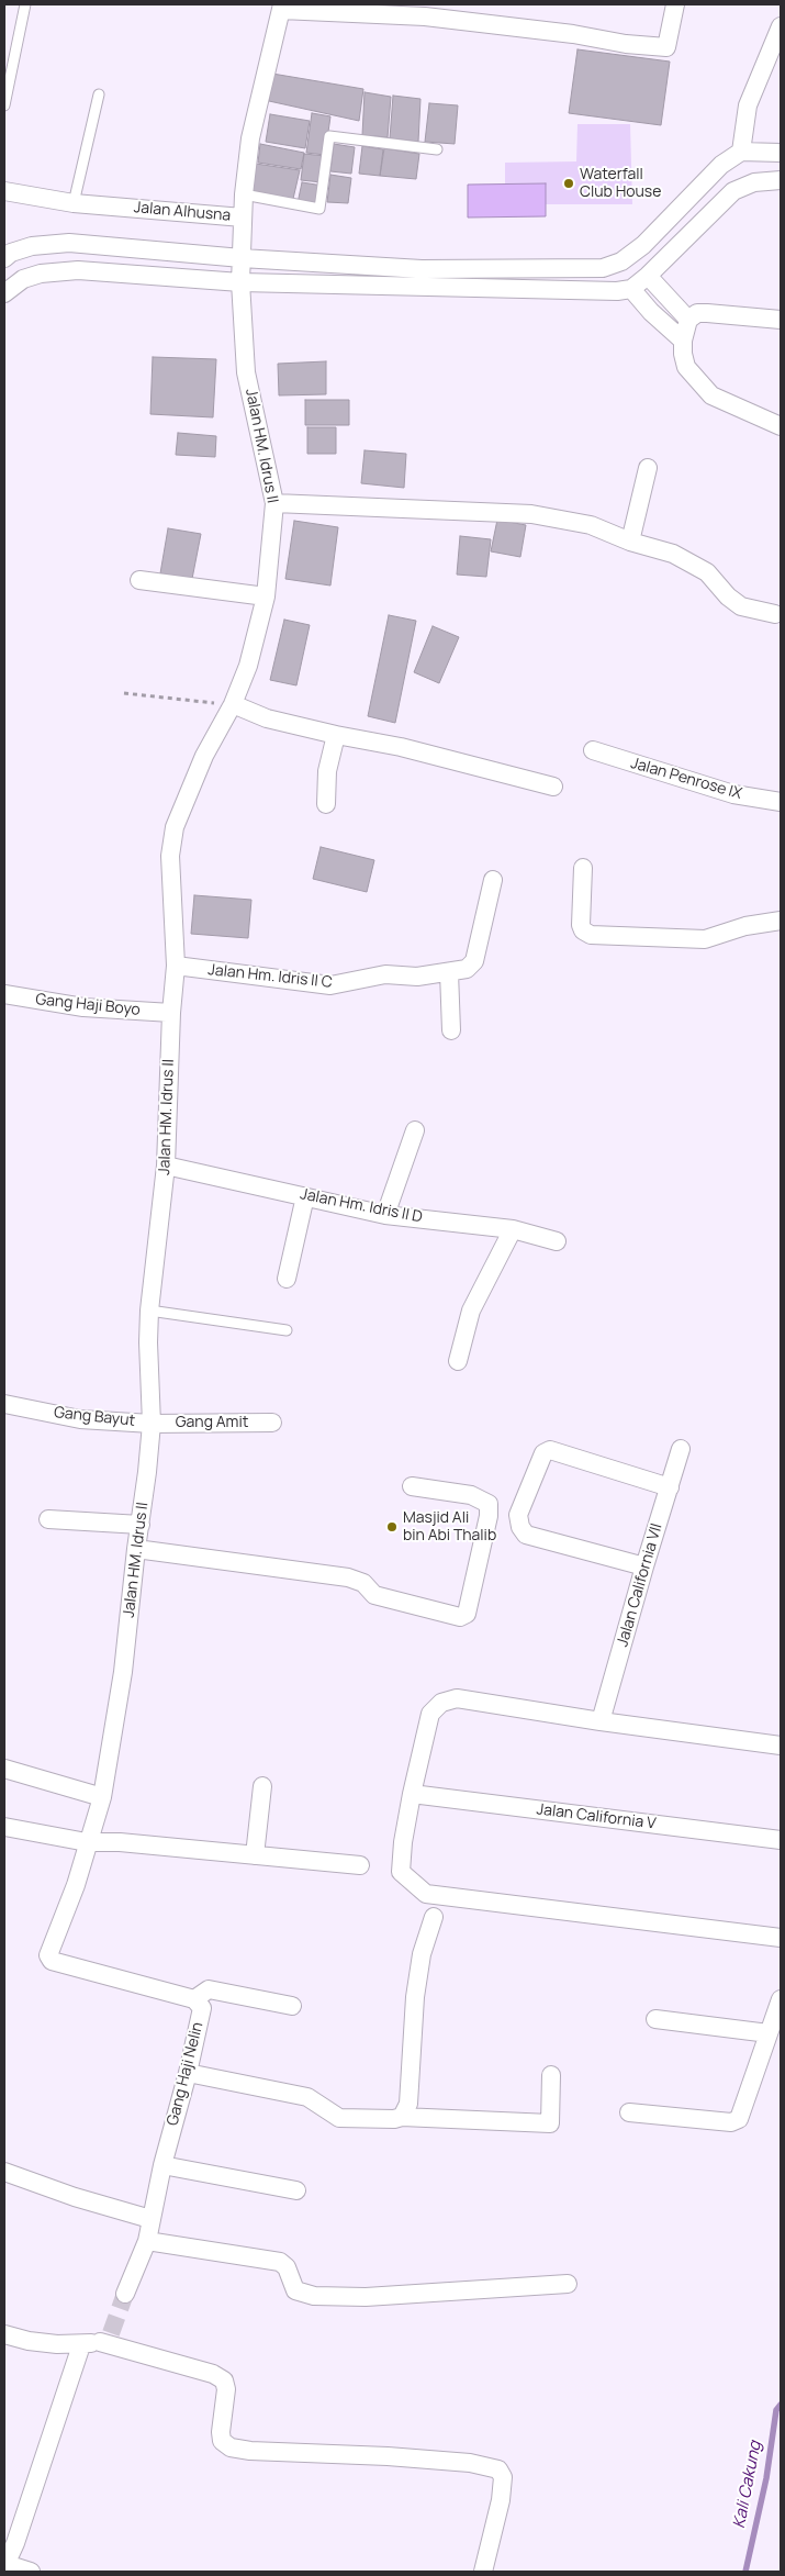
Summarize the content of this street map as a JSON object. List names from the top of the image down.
{
  "streets": {
    "street": [
      "Jalan Alhusna",
      "Jalan HM. Idrus II",
      "Jalan Penrose IX",
      "Jalan Hm. Idris II C",
      "Gang Haji Boyo",
      "Jalan Hm. Idris II D",
      "Gang Bayut",
      "Gang Amit",
      "Jalan California VII",
      "Jalan California V",
      "Gang Haji Nelin"
    ]
  },
  "crossings": [
    ["Jalan Alhusna", "Jalan HM. Idrus II"],
    ["Jalan HM. Idrus II", "Jalan Hm. Idris II C"],
    ["Jalan HM. Idrus II", "Gang Haji Boyo"],
    ["Jalan HM. Idrus II", "Jalan Hm. Idris II D"],
    ["Jalan HM. Idrus II", "Gang Bayut"],
    ["Jalan HM. Idrus II", "Gang Amit"],
    ["Jalan HM. Idrus II", "Gang Haji Nelin"],
    ["Gang Bayut", "Gang Amit"]
  ],
  "water": ["Kali Cakung"],
  "places": ["Waterfall Club House", "Masjid Ali bin Abi Thalib"]
}
